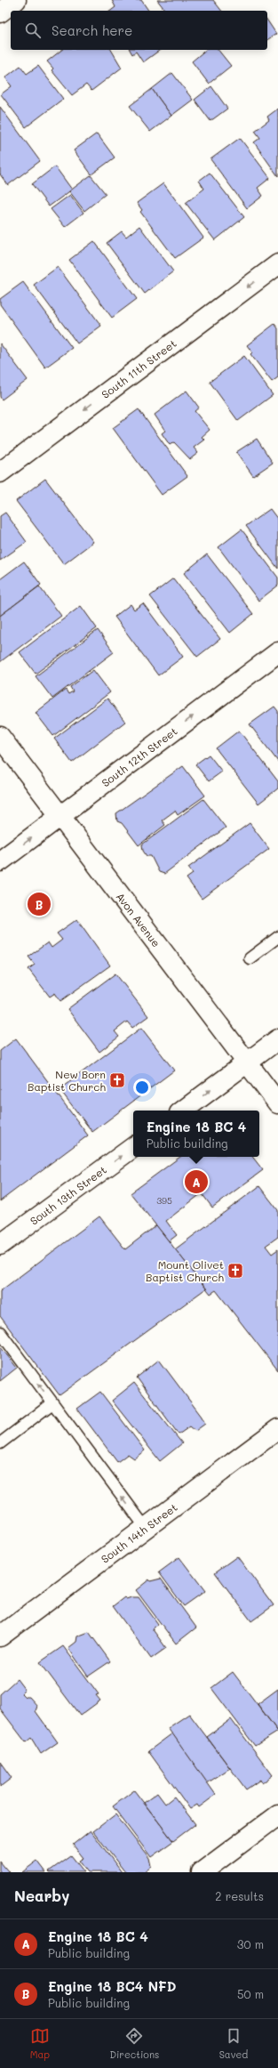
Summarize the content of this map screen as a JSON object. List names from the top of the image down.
{
  "streets": {
    "street": [
      "South 11th Street",
      "South 12th Street",
      "Avon Avenue",
      "South 13th Street",
      "South 14th Street"
    ]
  },
  "crossings": [
    ["South 12th Street", "Avon Avenue"]
  ],
  "one_way": ["South 11th Street", "South 12th Street", "South 13th Street"],
  "places": {
    "church": ["New Born Baptist Church", "Mount Olivet Baptist Church"]
  },
  "house_numbers": ["395"],
  "page": {
    "search": "Search here",
    "pins": ["B", "A"],
    "popup": ["Engine 18 BC 4", "Public building"],
    "heading": ["Nearby", "2 results"],
    "list": [
      {
        "mark": "A",
        "name": "Engine 18 BC 4",
        "note": "Public building",
        "value": "30 m"
      },
      {
        "mark": "B",
        "name": "Engine 18 BC4 NFD",
        "note": "Public building",
        "value": "50 m"
      }
    ],
    "nav": ["Map", "Directions", "Saved"]
  }
}
